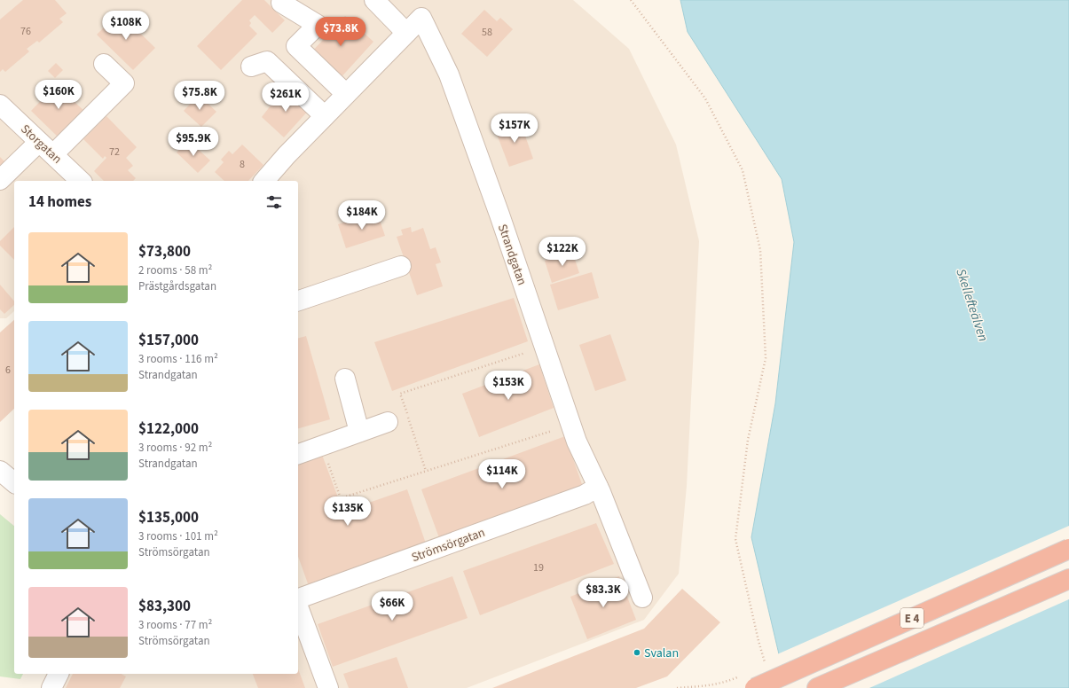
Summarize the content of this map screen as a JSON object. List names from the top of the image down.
{
  "streets": {
    "highway": ["E 4"],
    "street": ["Storgatan", "Strandgatan", "Strömsörgatan"]
  },
  "crossings": [
    ["Strandgatan", "Strömsörgatan"]
  ],
  "water": ["Skellefteälven"],
  "places": ["Svalan"],
  "house_numbers": [
    "76",
    "58",
    "72",
    "8",
    "6",
    "19"
  ],
  "page": {
    "price": [
      "$108K",
      "$73.8K",
      "$160K",
      "$75.8K",
      "$261K",
      "$157K",
      "$95.9K",
      "$184K",
      "$122K",
      "$153K",
      "$114K",
      "$135K",
      "$83.3K",
      "$66K"
    ],
    "heading": "14 homes",
    "list": [
      {
        "name": "$73,800",
        "note": "2 rooms · 58 m² · Prästgårdsgatan"
      },
      {
        "name": "$157,000",
        "note": "3 rooms · 116 m² · Strandgatan"
      },
      {
        "name": "$122,000",
        "note": "3 rooms · 92 m² · Strandgatan"
      },
      {
        "name": "$135,000",
        "note": "3 rooms · 101 m² · Strömsörgatan"
      },
      {
        "name": "$83,300",
        "note": "3 rooms · 77 m² · Strömsörgatan"
      }
    ]
  }
}
